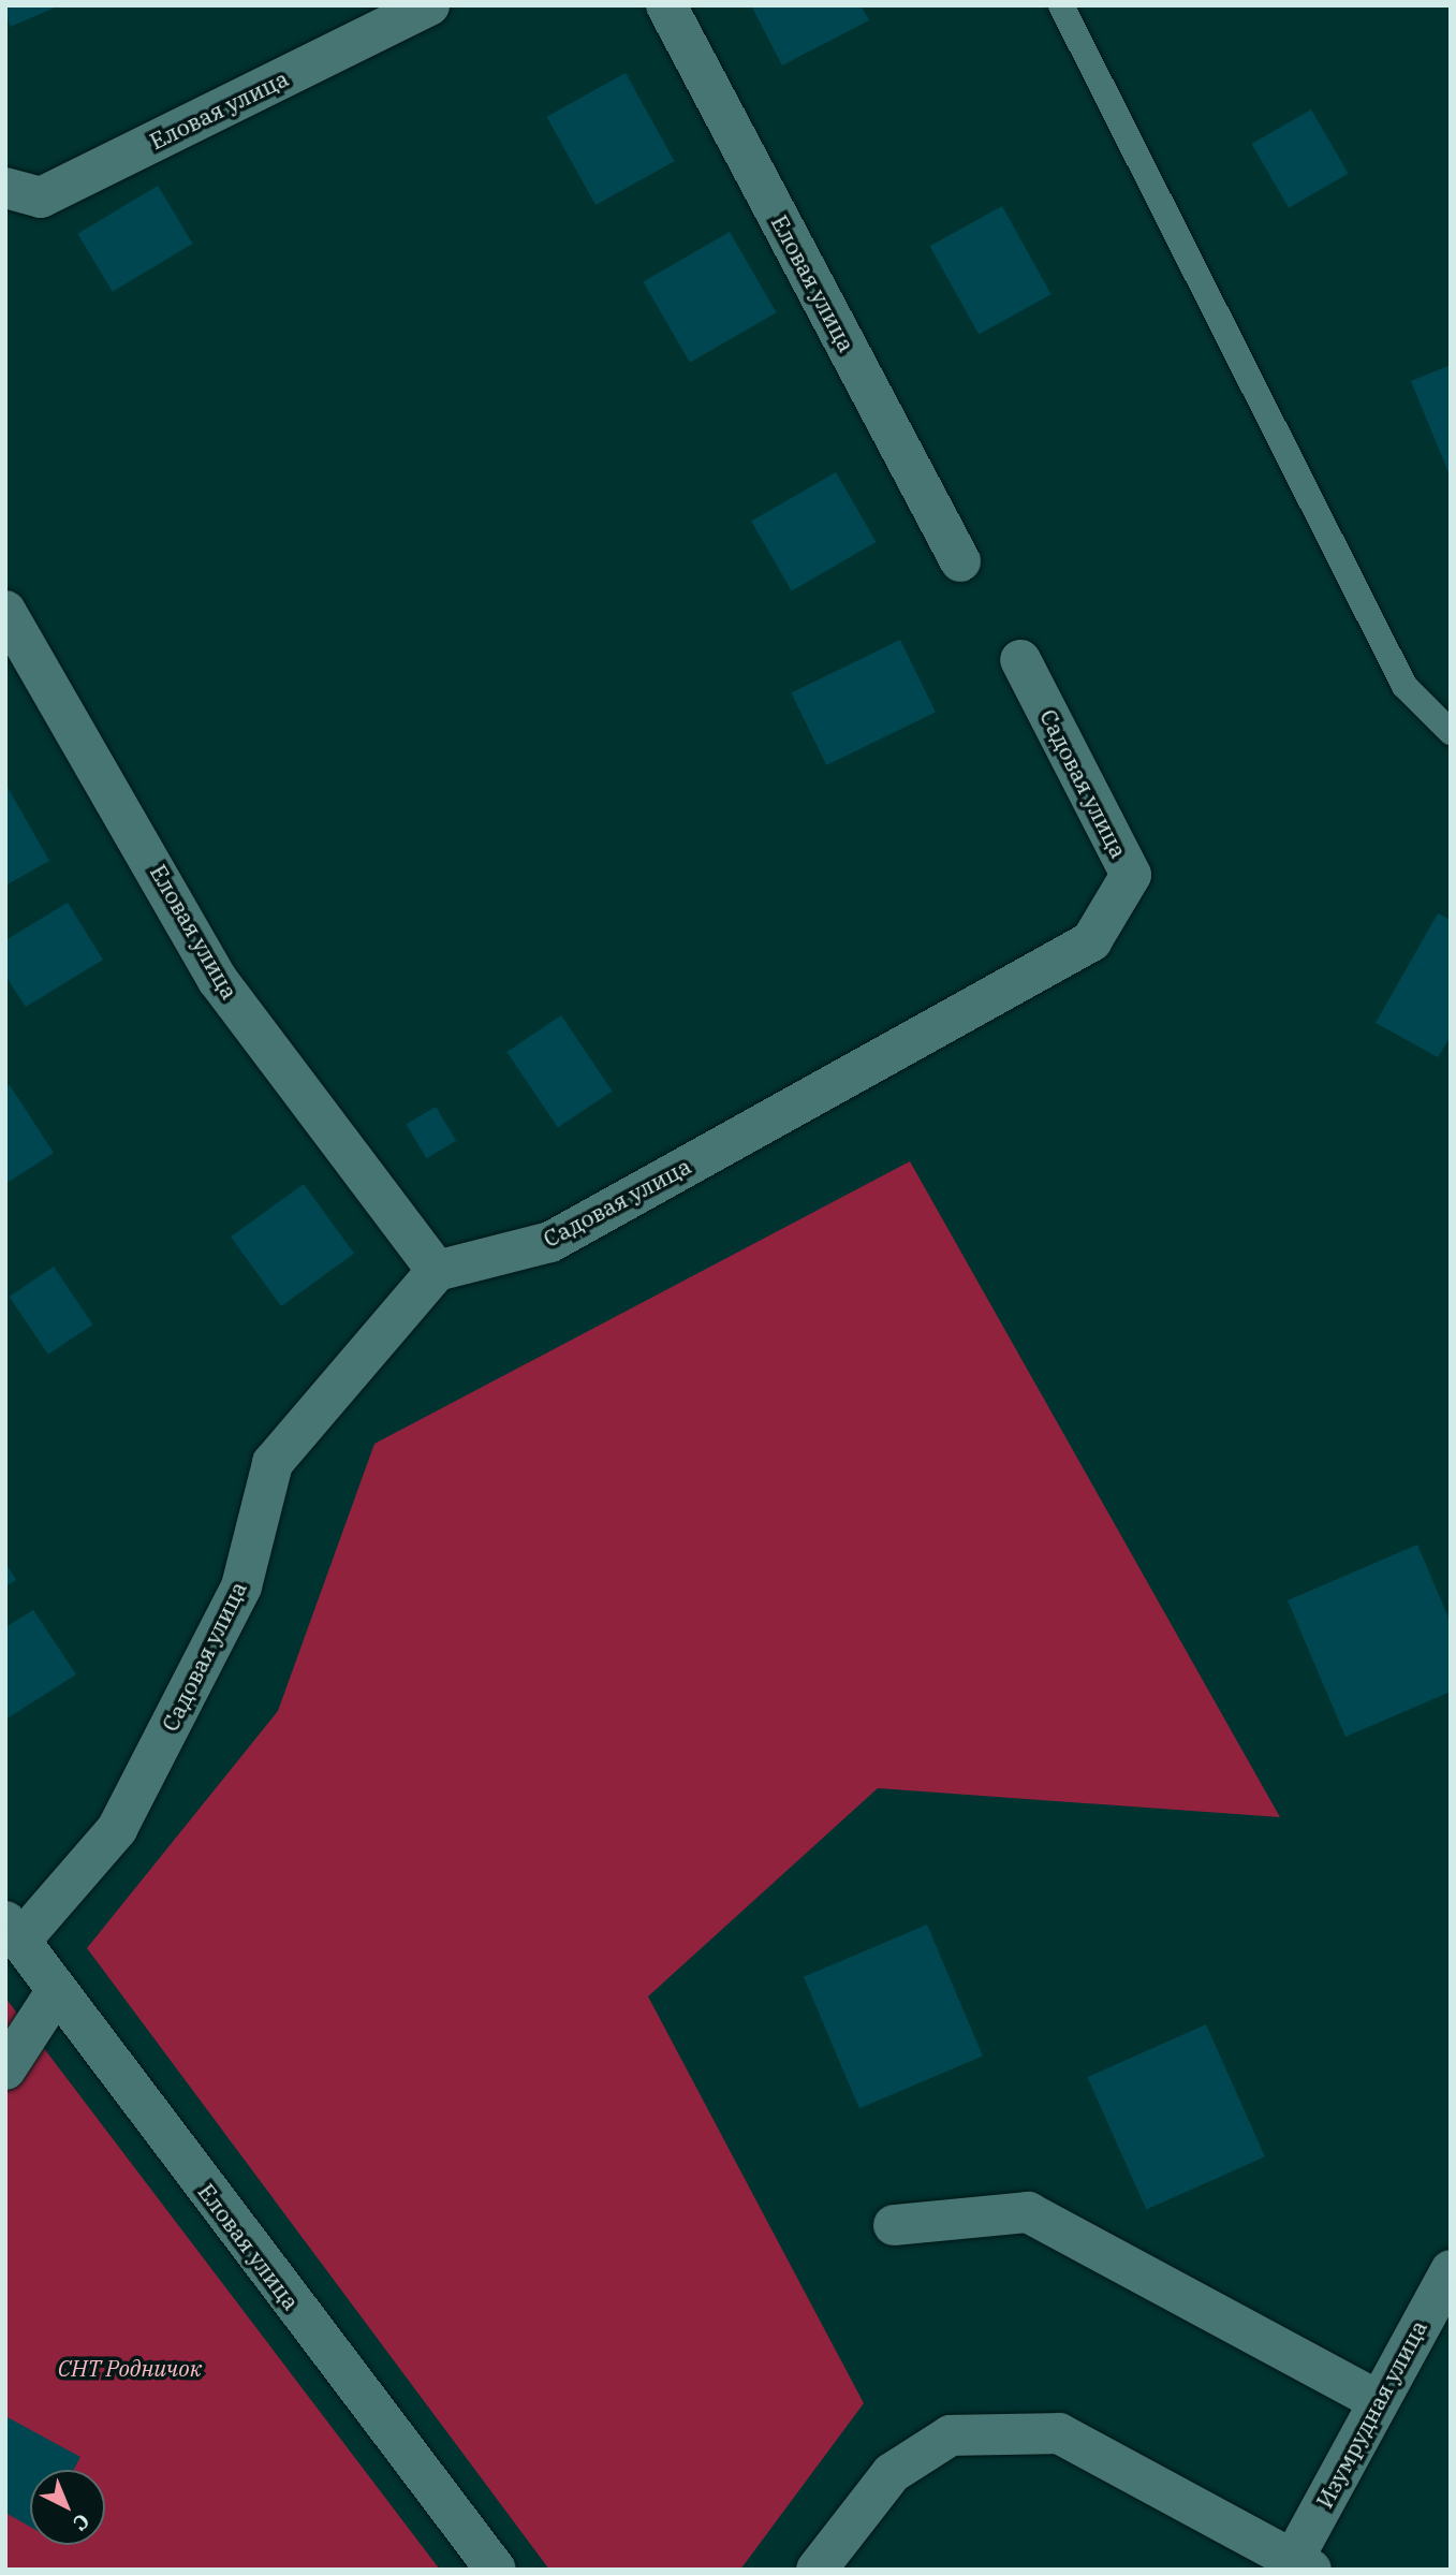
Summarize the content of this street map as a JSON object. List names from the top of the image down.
{
  "streets": {
    "street": ["Еловая улица", "Садовая улица", "Изумрудная улица"]
  },
  "crossings": [
    ["Еловая улица", "Садовая улица"]
  ],
  "parks": ["СНТ Родничок"],
  "north": "bottom right"
}
